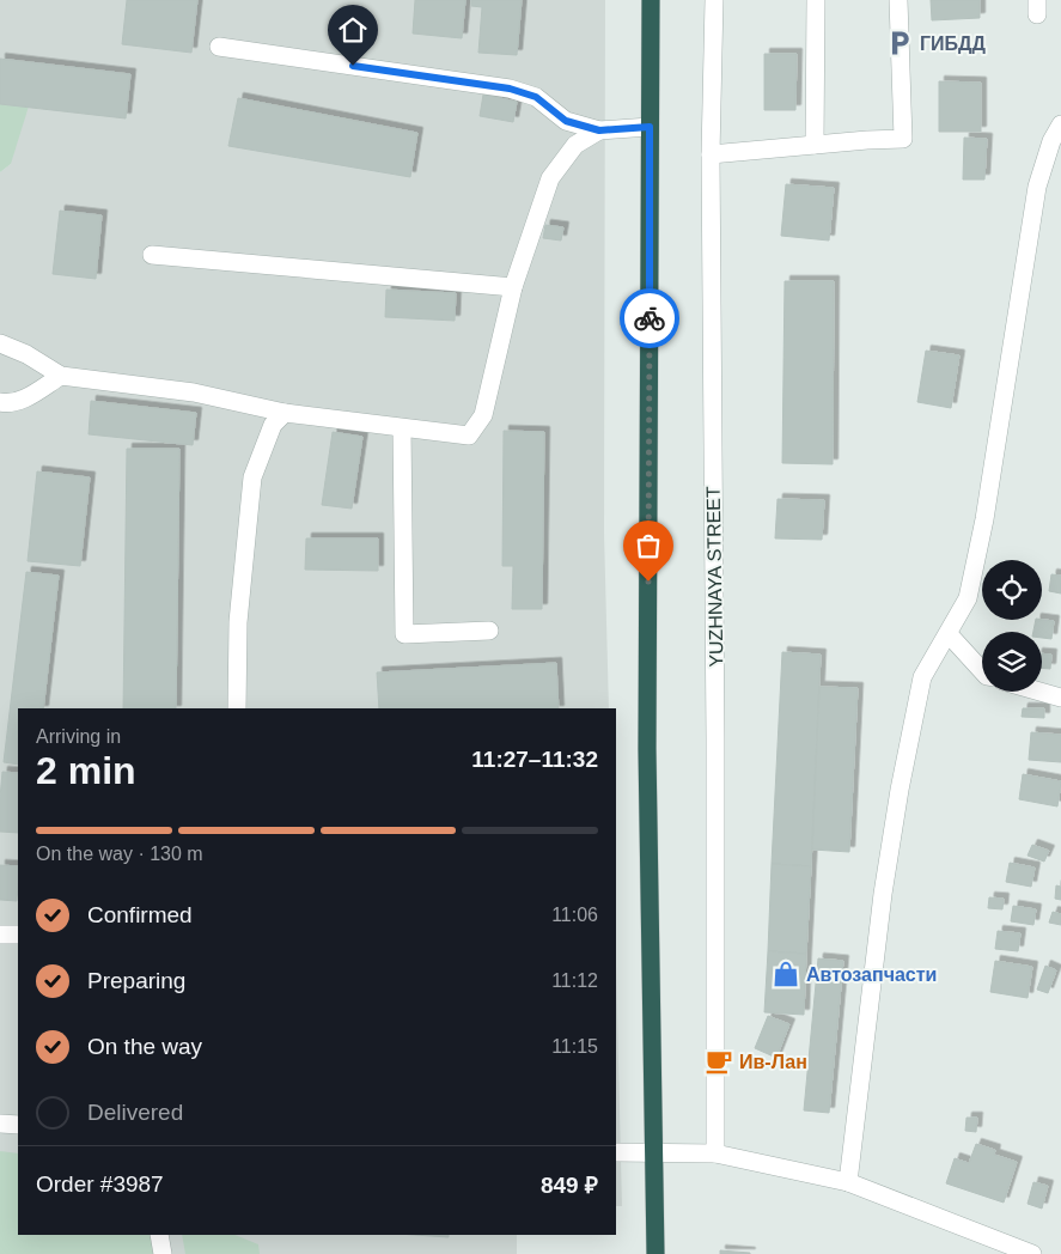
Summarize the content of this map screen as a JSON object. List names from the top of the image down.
{
  "streets": {
    "street": ["YUZHNAYA STREET"]
  },
  "places": {
    "parking": ["ГИБДД"],
    "shop": ["Автозапчасти"],
    "cafe": ["Ив-Лан"]
  },
  "page": {
    "heading": ["2 min", "Arriving in", "11:27–11:32"],
    "panel": ["Order #3987", "849 ₽"],
    "bar": "On the way · 130 m",
    "list": [
      ["Confirmed", "11:06"],
      ["Preparing", "11:12"],
      ["On the way", "11:15"],
      "Delivered"
    ]
  }
}
